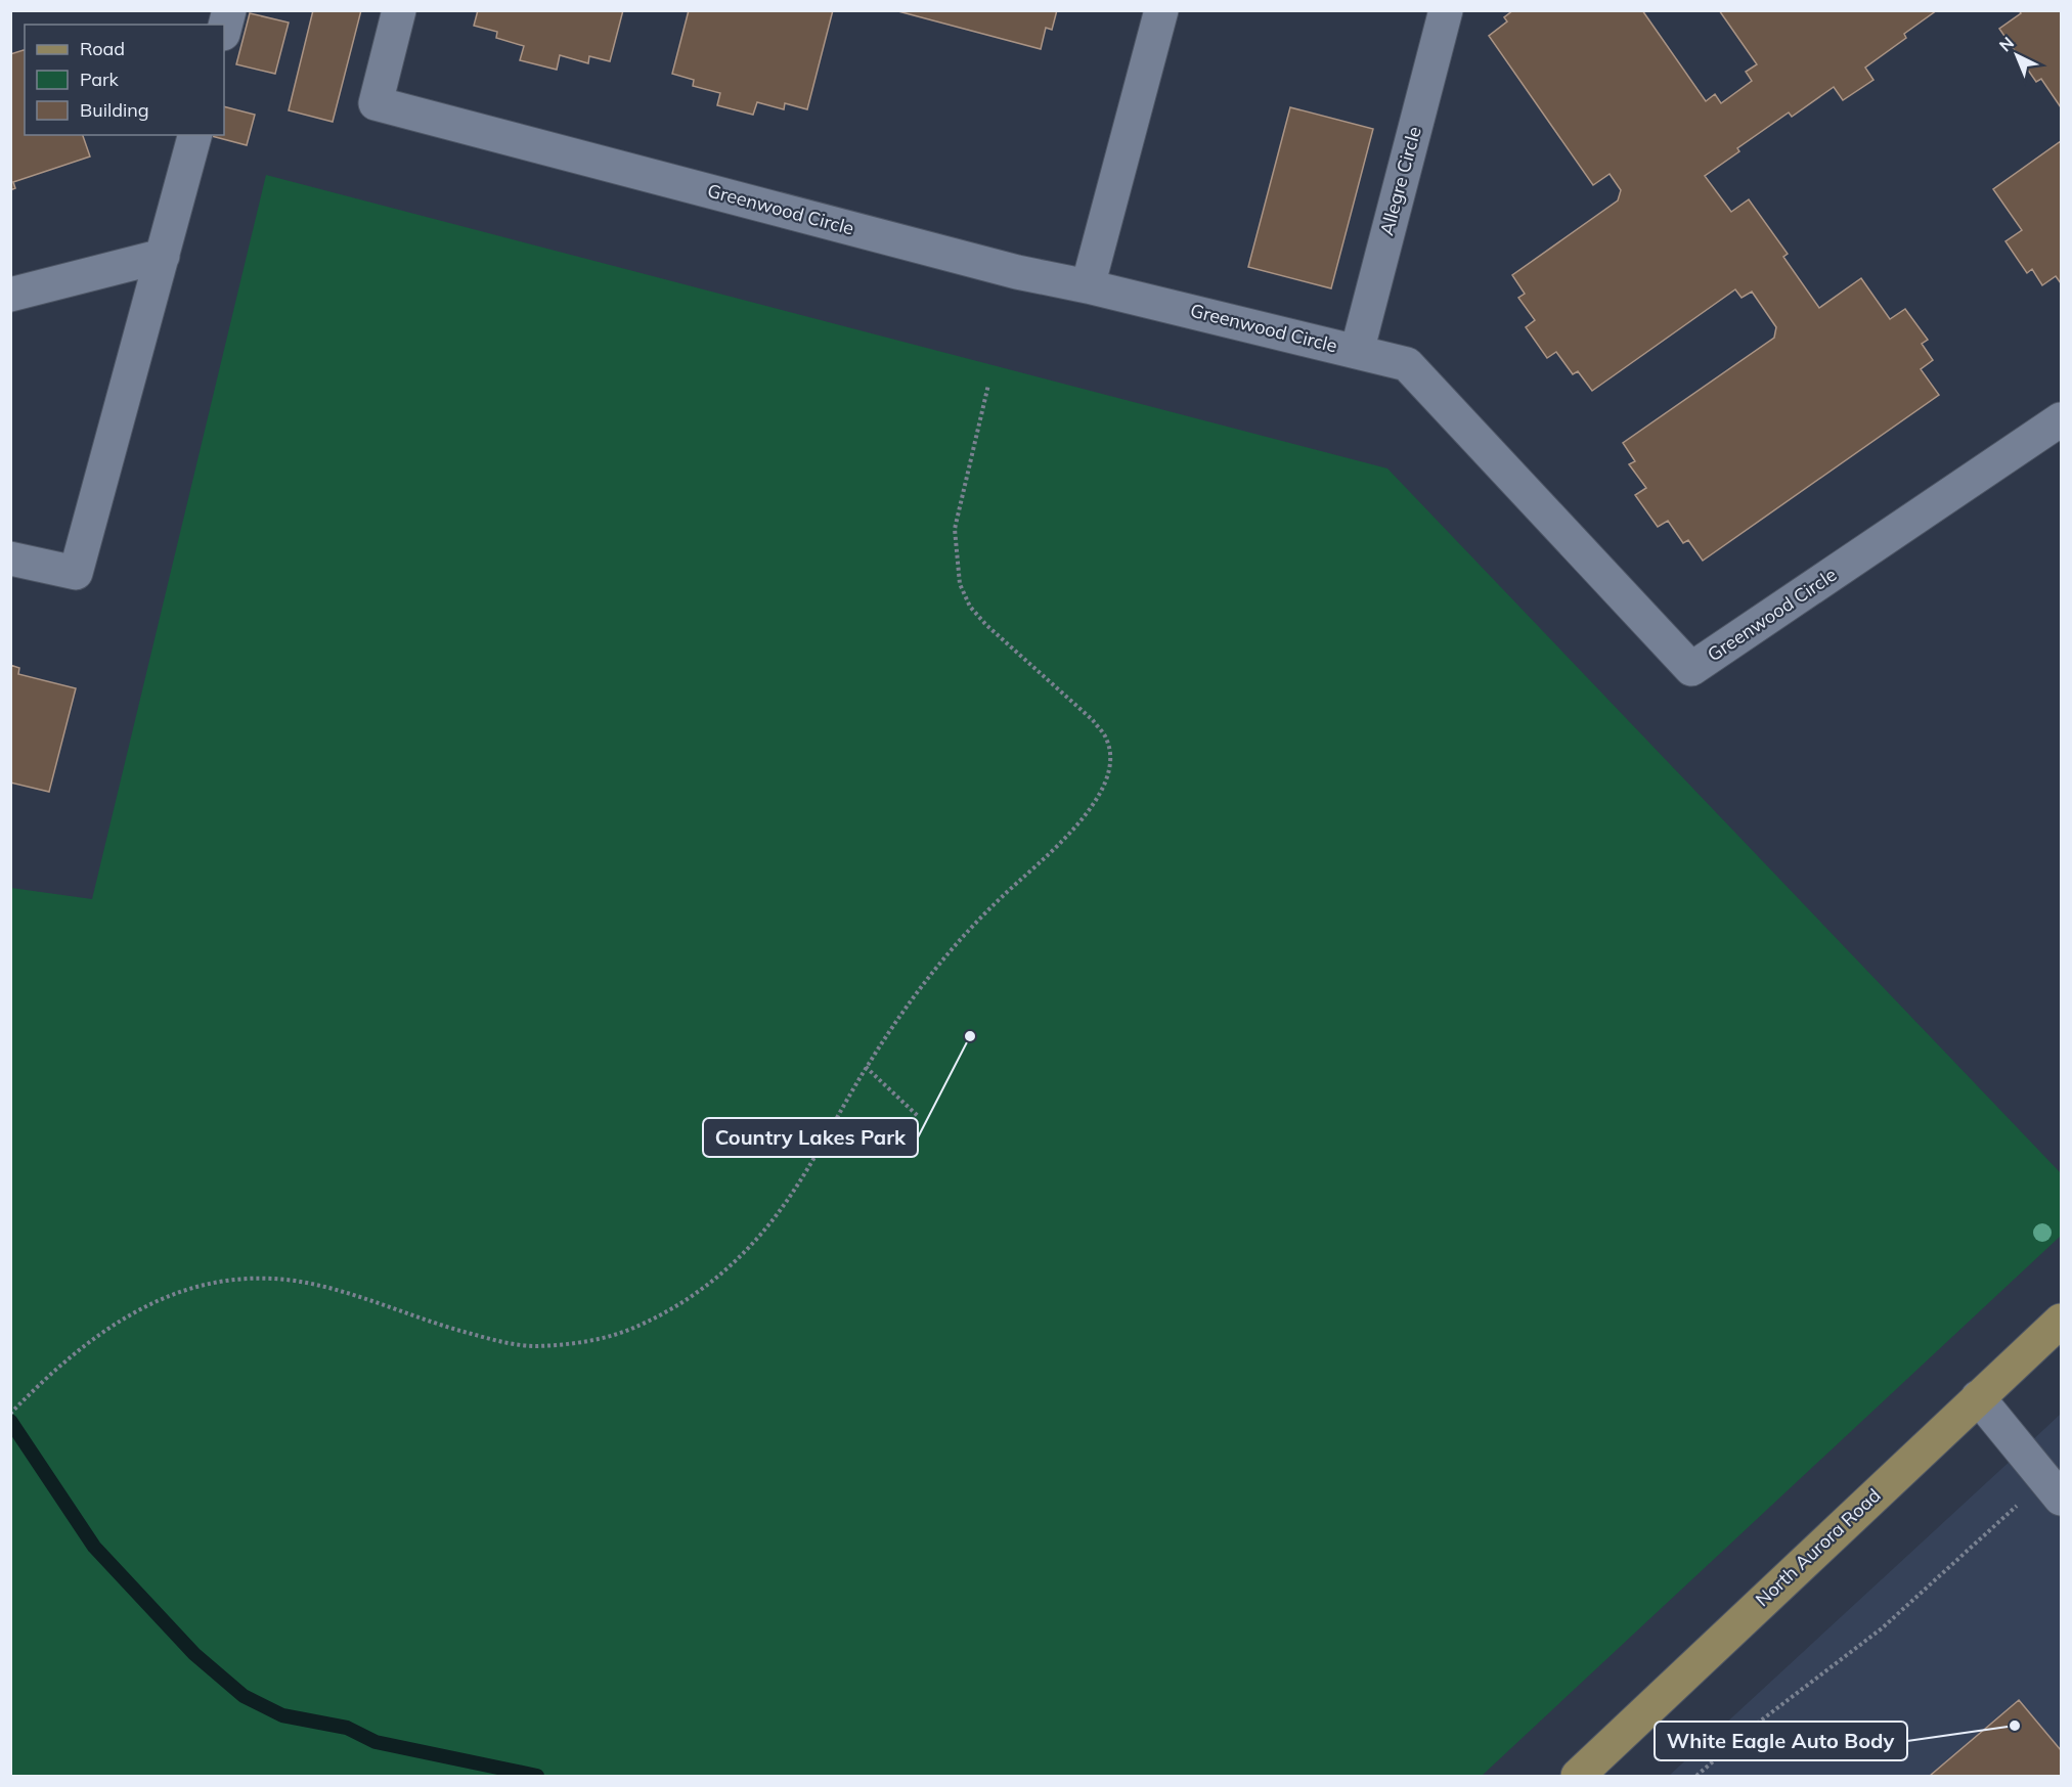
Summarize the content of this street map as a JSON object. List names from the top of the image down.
{
  "streets": {
    "main road": ["North Aurora Road"],
    "street": ["Allegre Circle", "Greenwood Circle"]
  },
  "crossings": [
    ["Allegre Circle", "Greenwood Circle"]
  ],
  "places": ["Country Lakes Park", "White Eagle Auto Body"],
  "legend": ["Road", "Park", "Building"],
  "north": "top left"
}
